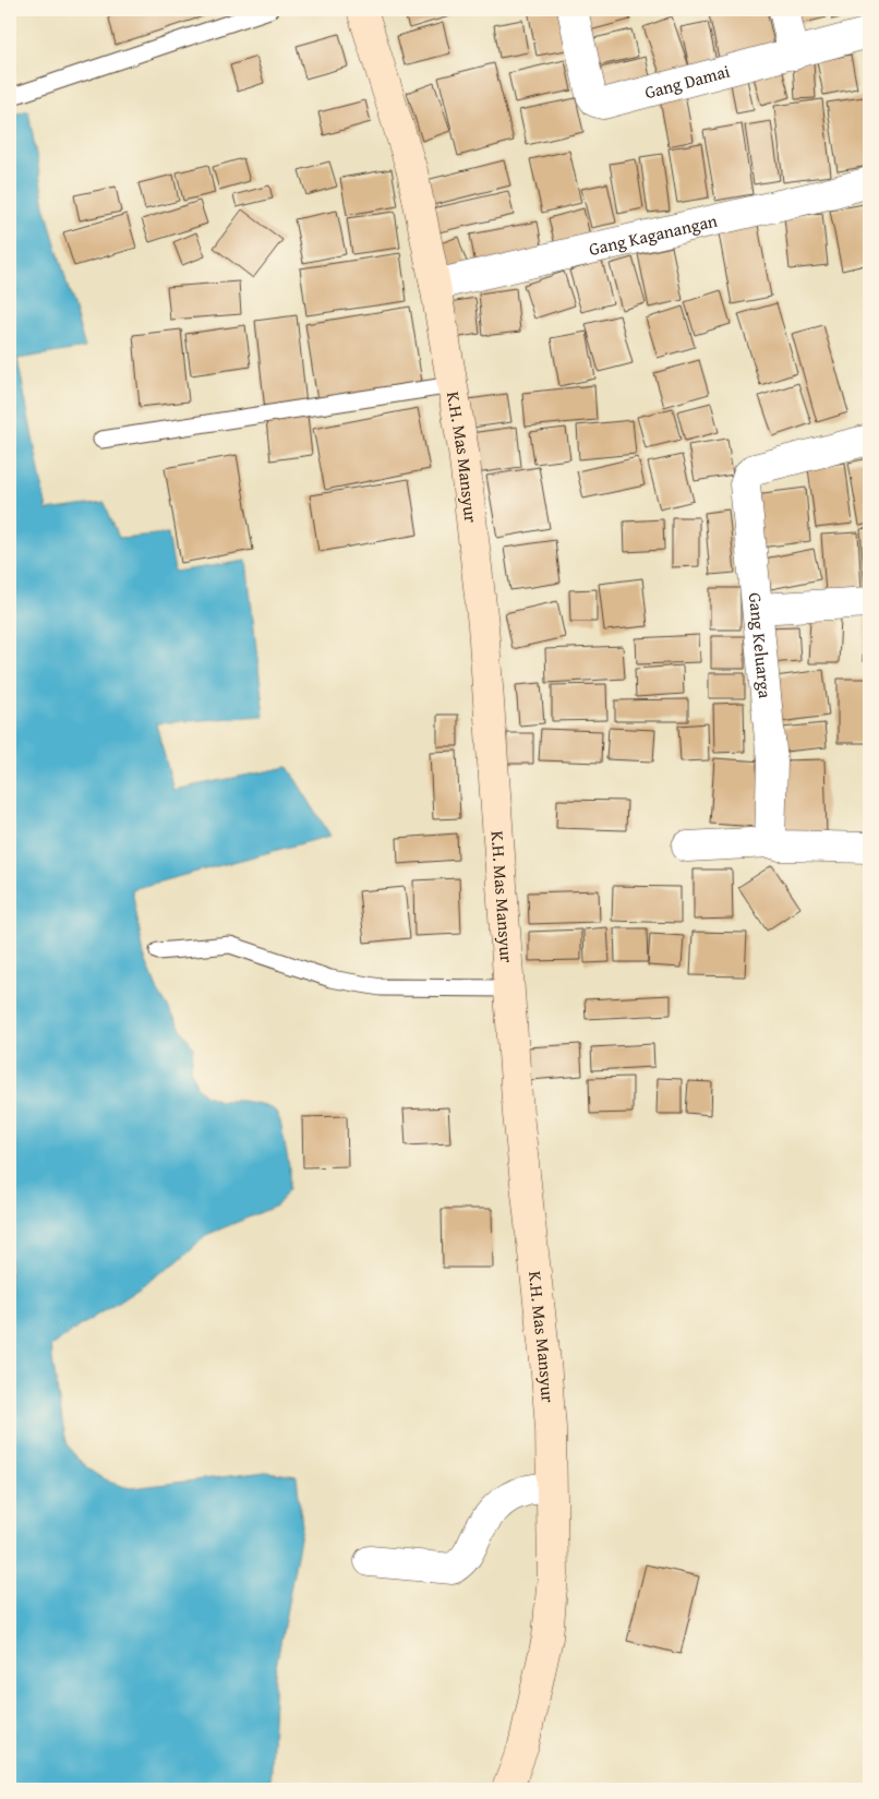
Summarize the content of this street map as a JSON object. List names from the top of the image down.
{
  "streets": {
    "main road": ["K.H. Mas Mansyur"],
    "street": ["Gang Damai", "Gang Kaganangan", "Gang Keluarga"]
  },
  "crossings": [
    ["Gang Kaganangan", "K.H. Mas Mansyur"]
  ]
}
